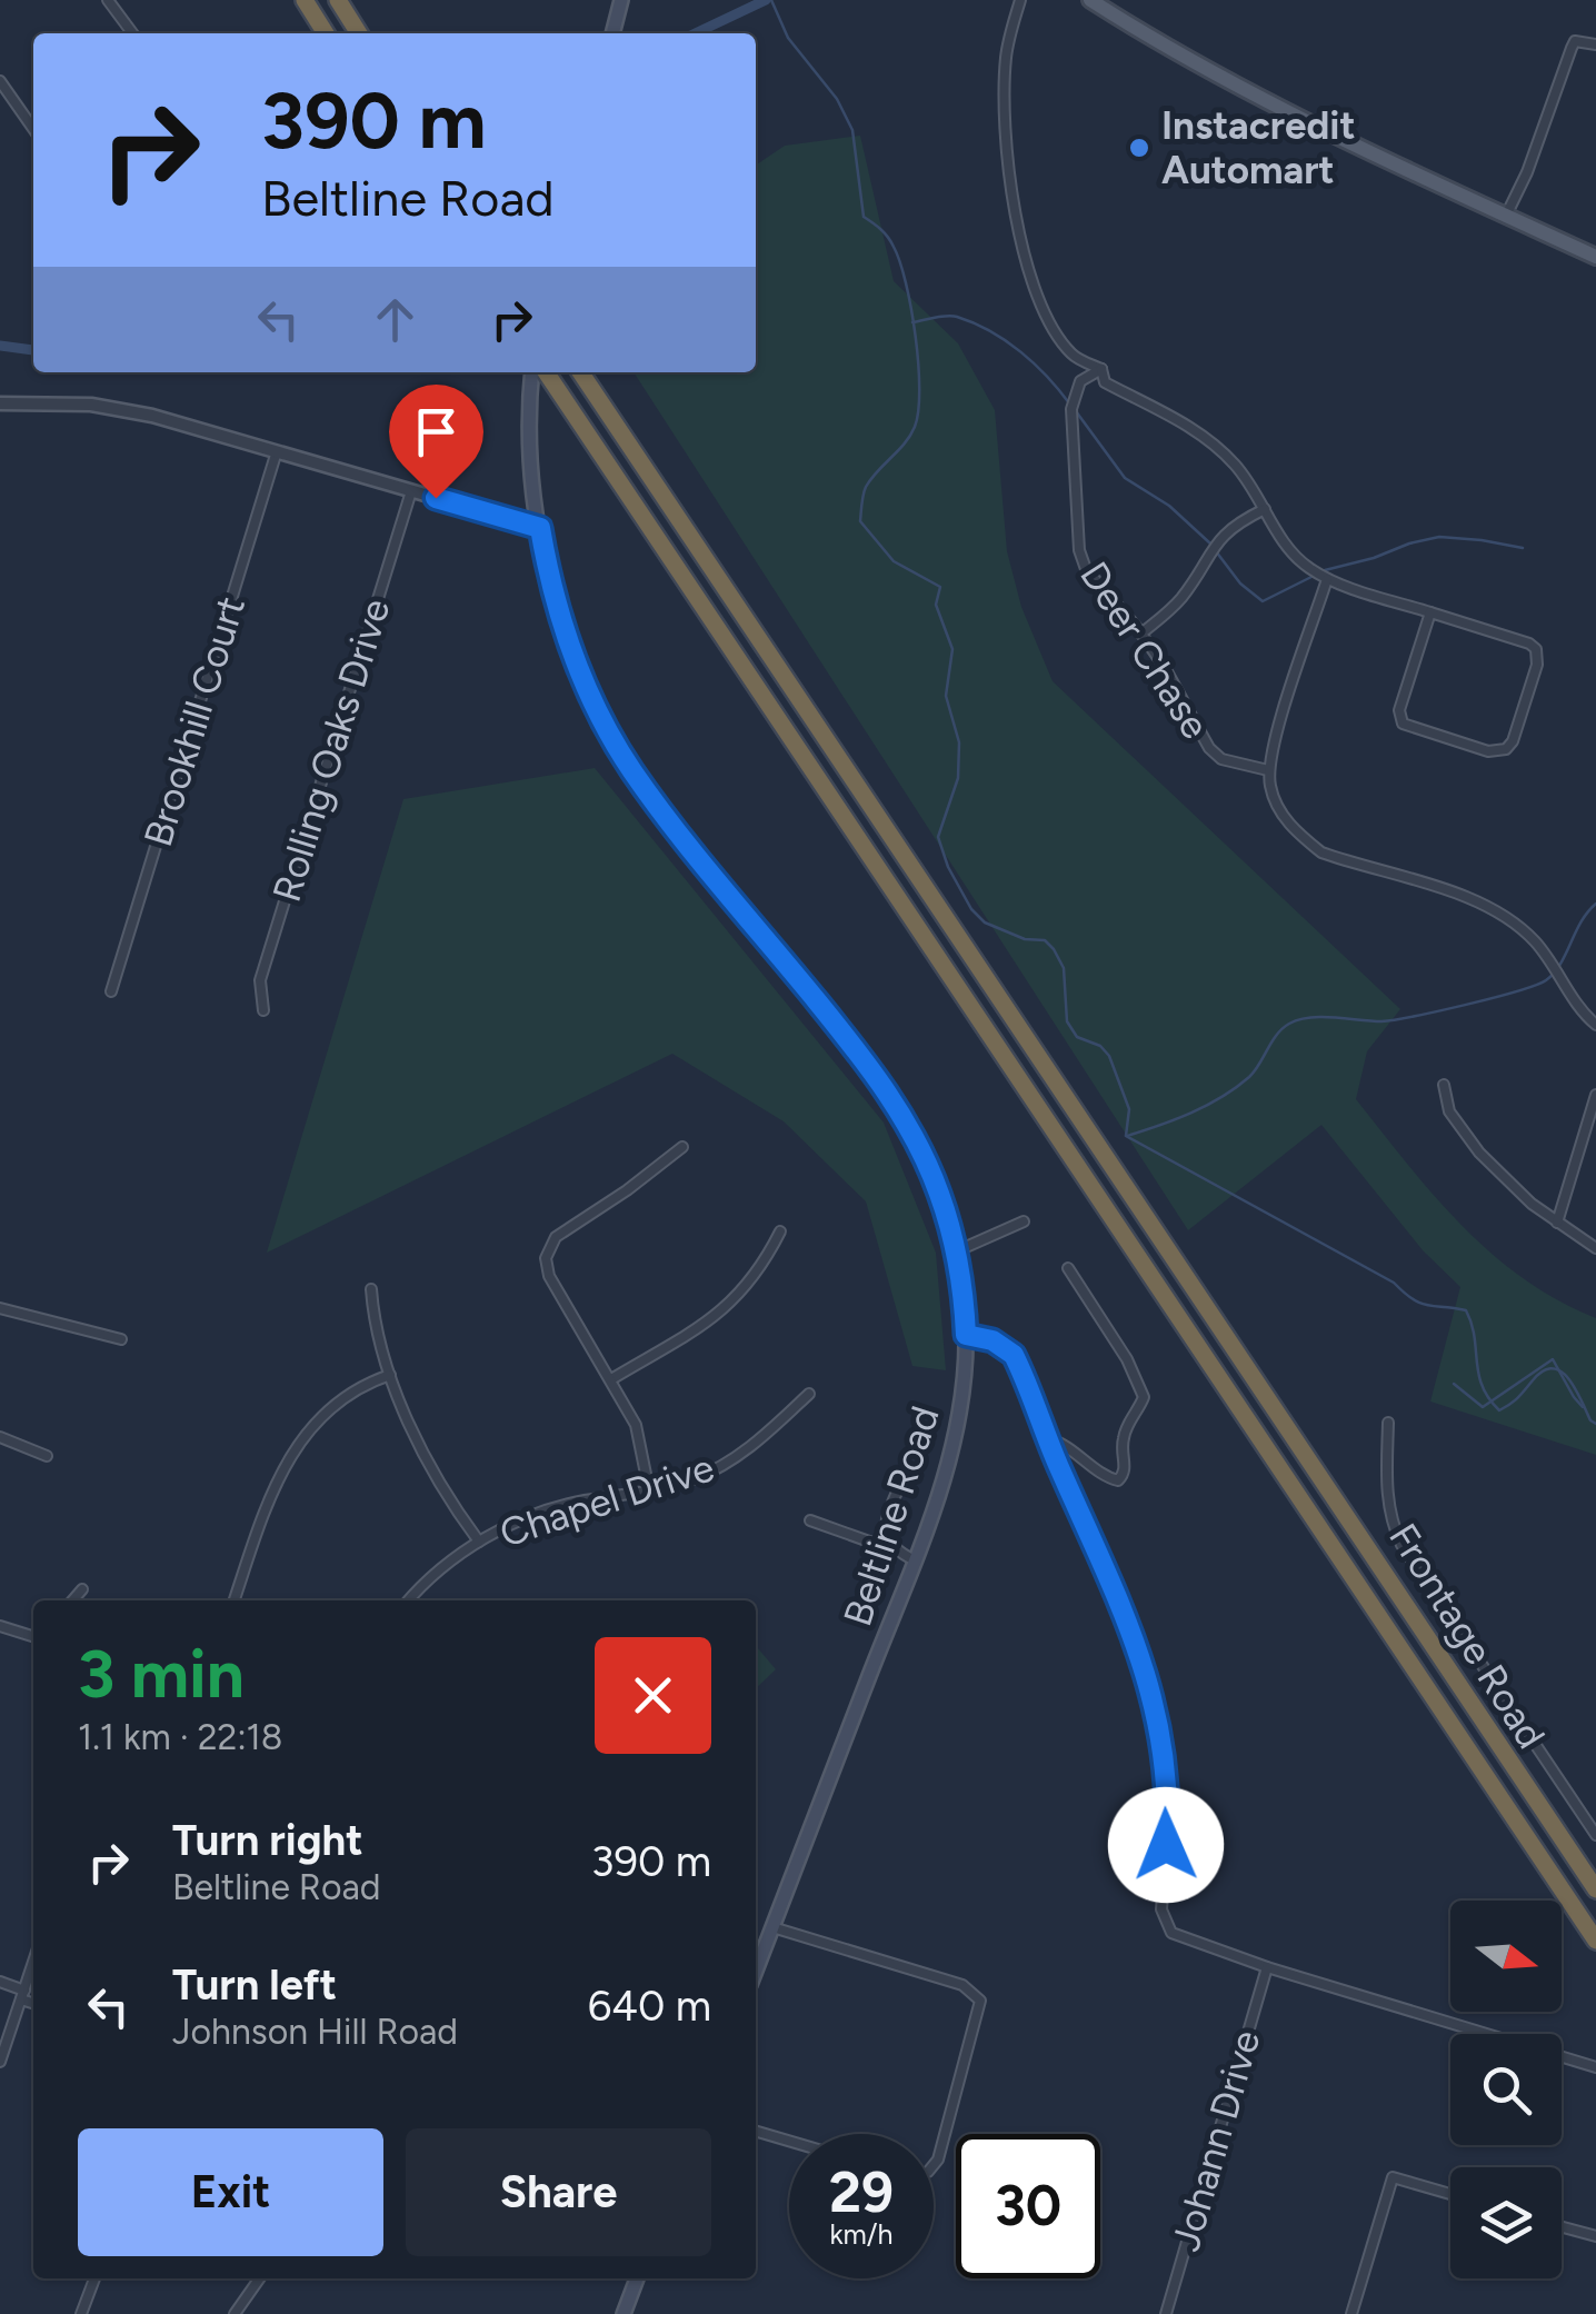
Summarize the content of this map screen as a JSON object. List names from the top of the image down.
{
  "streets": {
    "main road": ["Beltline Road"],
    "street": [
      "Deer Chase",
      "Brookhill Court",
      "Rolling Oaks Drive",
      "Chapel Drive",
      "Frontage Road",
      "Johann Drive"
    ]
  },
  "places": ["Instacredit Automart"],
  "north": "right",
  "page": {
    "turn": ["390 m", "Beltline Road"],
    "heading": ["3 min", "1.1 km · 22:18"],
    "list": [
      {
        "name": "Turn right",
        "note": "Beltline Road",
        "value": "390 m"
      },
      {
        "name": "Turn left",
        "note": "Johnson Hill Road",
        "value": "640 m"
      }
    ],
    "buttons": ["Exit", "Share"],
    "speed": "29 km/h",
    "limit": "30"
  }
}
